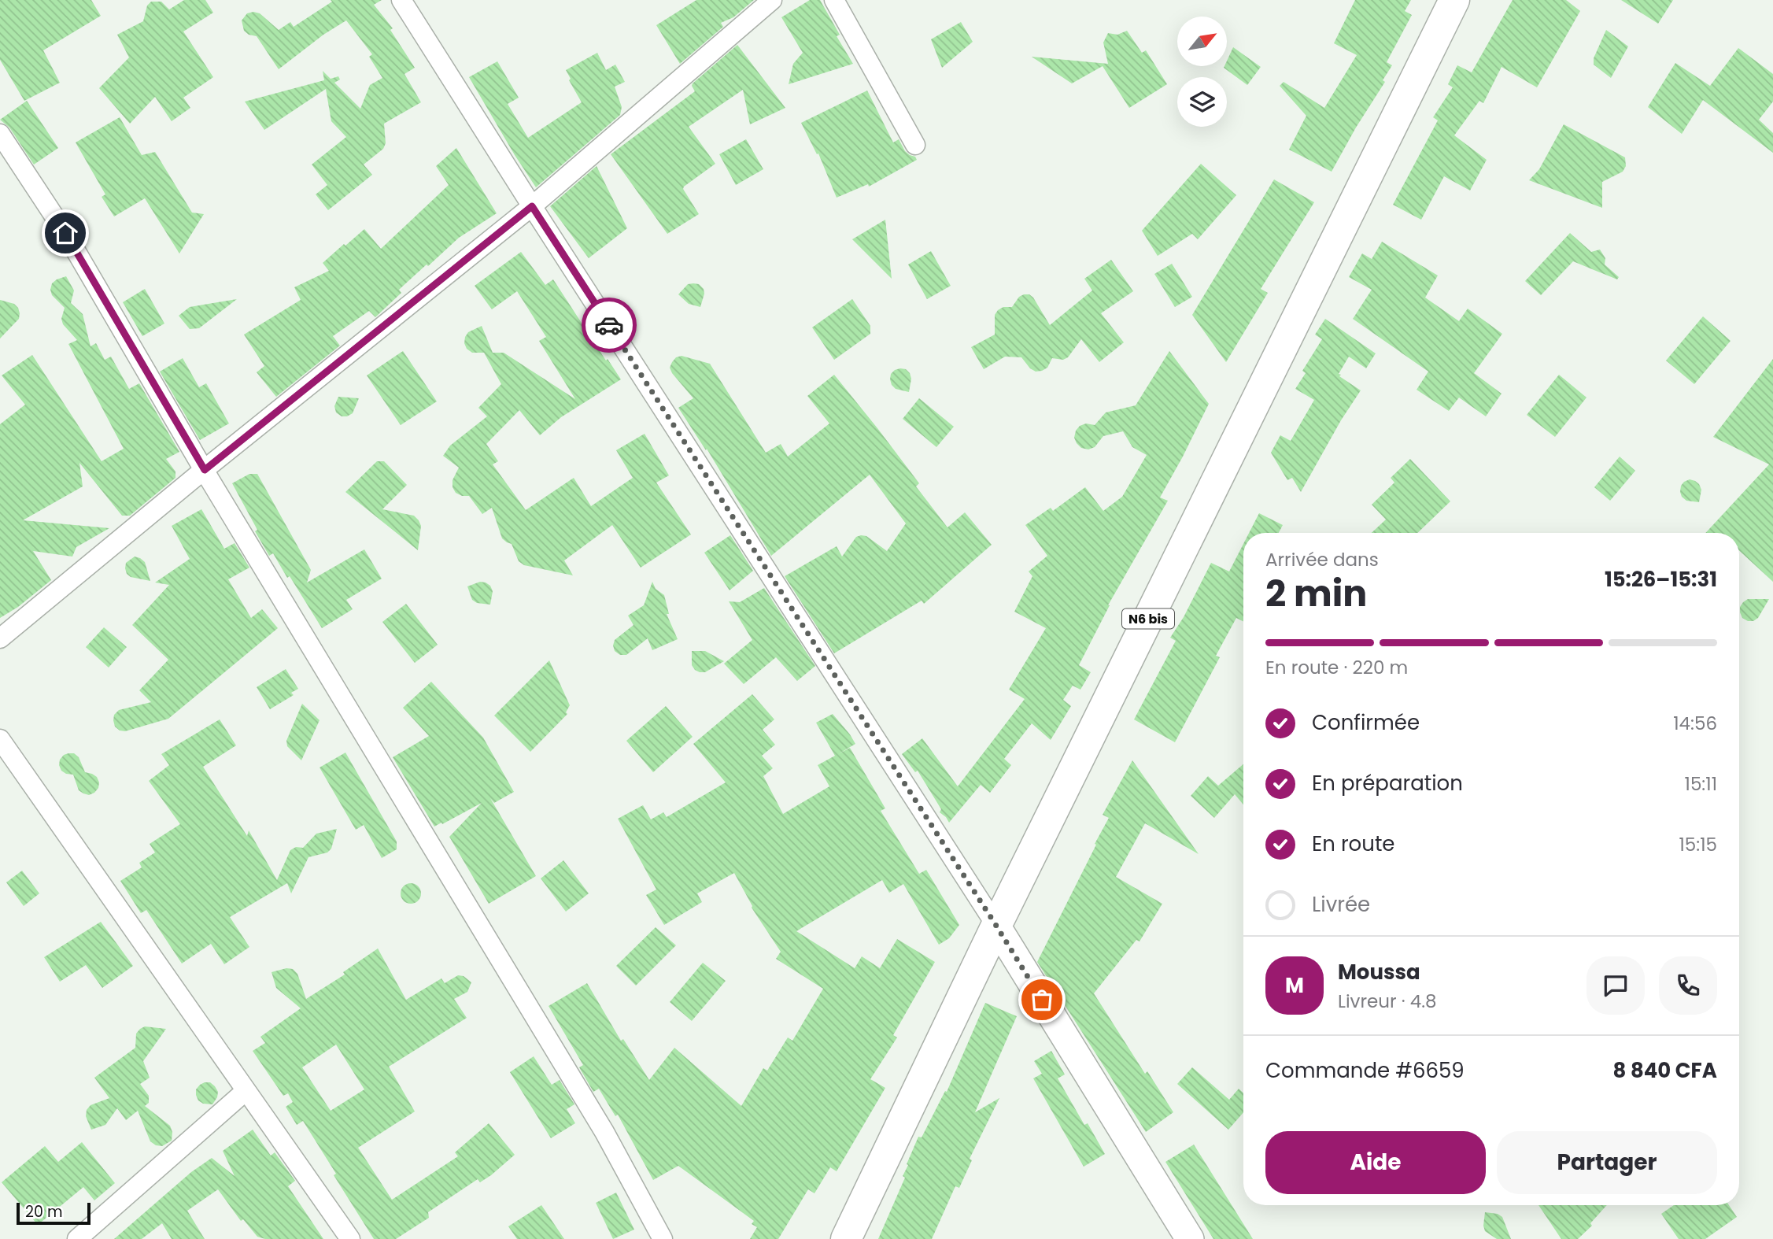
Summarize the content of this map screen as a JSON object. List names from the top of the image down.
{
  "streets": {
    "highway": ["N6 bis"]
  },
  "scale_bar": "20 m",
  "north": "top right",
  "page": {
    "heading": ["2 min", "Arrivée dans", "15:26–15:31"],
    "panel": [
      "Moussa",
      "Livreur · 4.8",
      "Commande #6659",
      "8 840 CFA"
    ],
    "bar": "En route · 220 m",
    "list": [
      ["Confirmée", "14:56"],
      ["En préparation", "15:11"],
      ["En route", "15:15"],
      "Livrée"
    ],
    "round": "M",
    "buttons": ["Aide", "Partager"],
    "scale": "20 m"
  }
}
